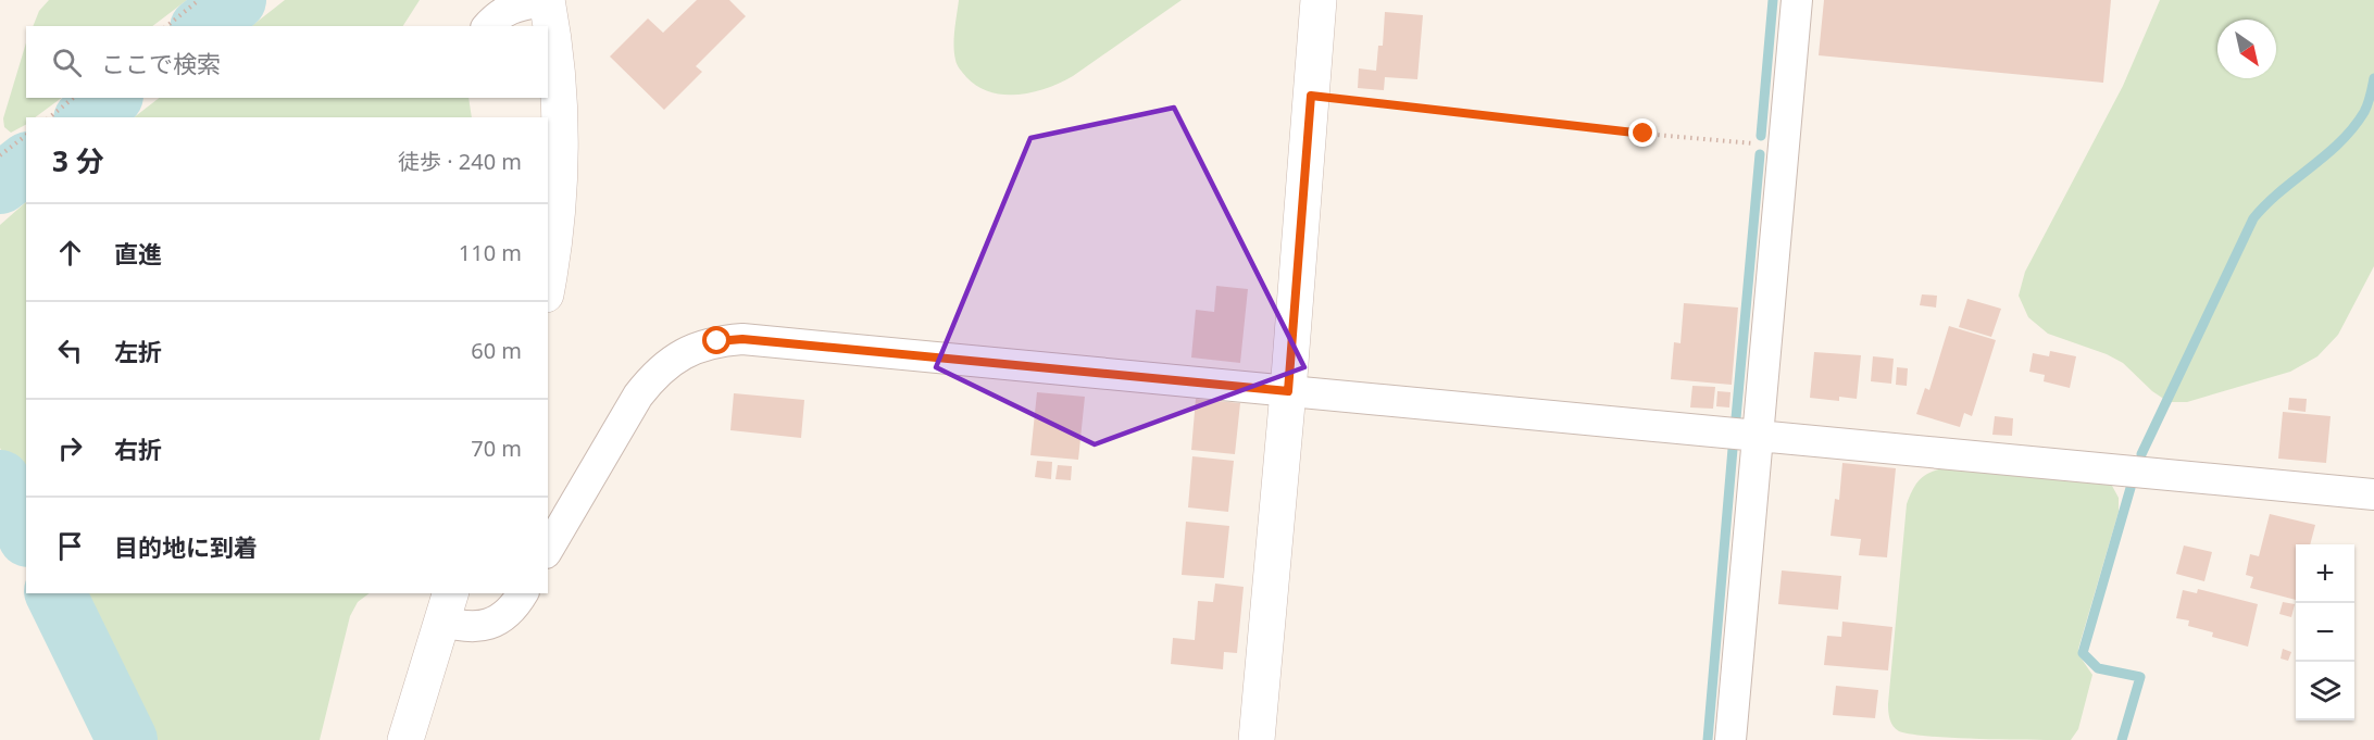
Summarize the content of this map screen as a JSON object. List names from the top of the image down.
{
  "north": "bottom right",
  "page": {
    "search": "ここで検索",
    "heading": ["3 分", "徒歩 · 240 m"],
    "list": [
      ["直進", "110 m"],
      ["左折", "60 m"],
      ["右折", "70 m"],
      "目的地に到着"
    ],
    "map_buttons": ["+", "−"]
  }
}
